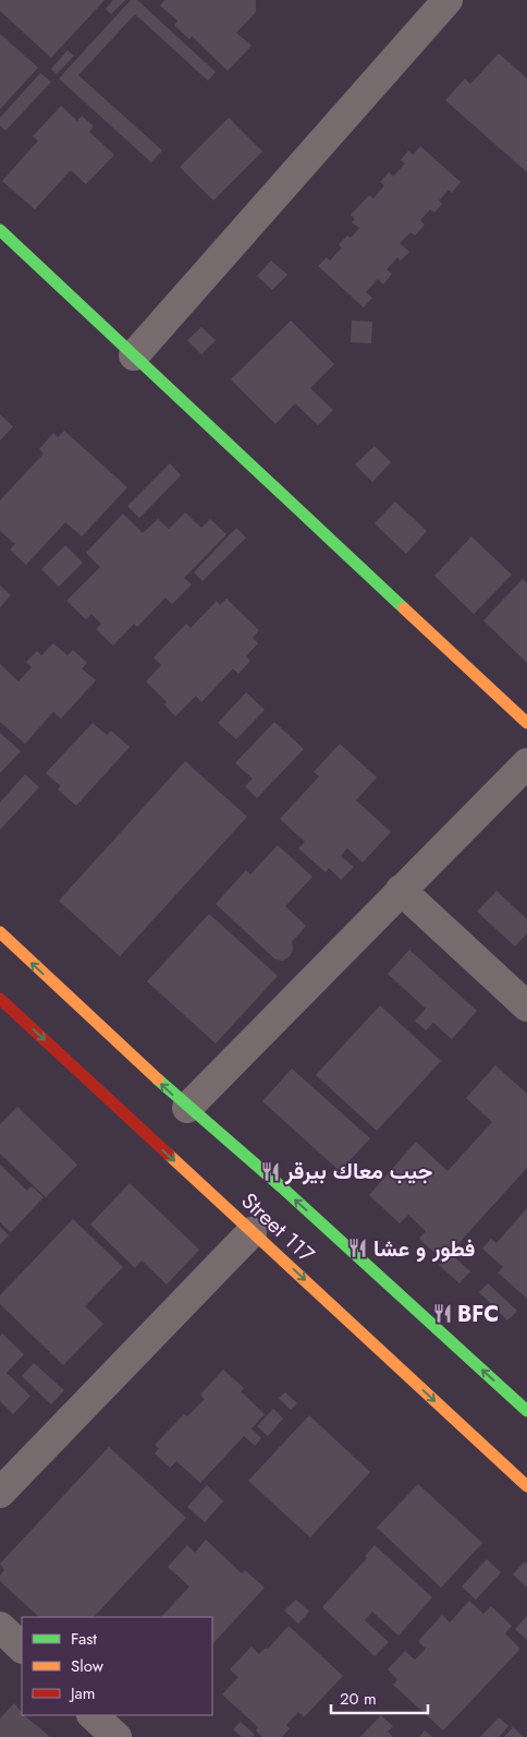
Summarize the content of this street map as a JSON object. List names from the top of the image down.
{
  "streets": {
    "street": ["Street 117"]
  },
  "places": {
    "restaurant": ["جيب معاك بيرقر", "فطور و عشا", "BFC"]
  },
  "legend": ["Fast", "Slow", "Jam"],
  "scale_bar": "20 m"
}
